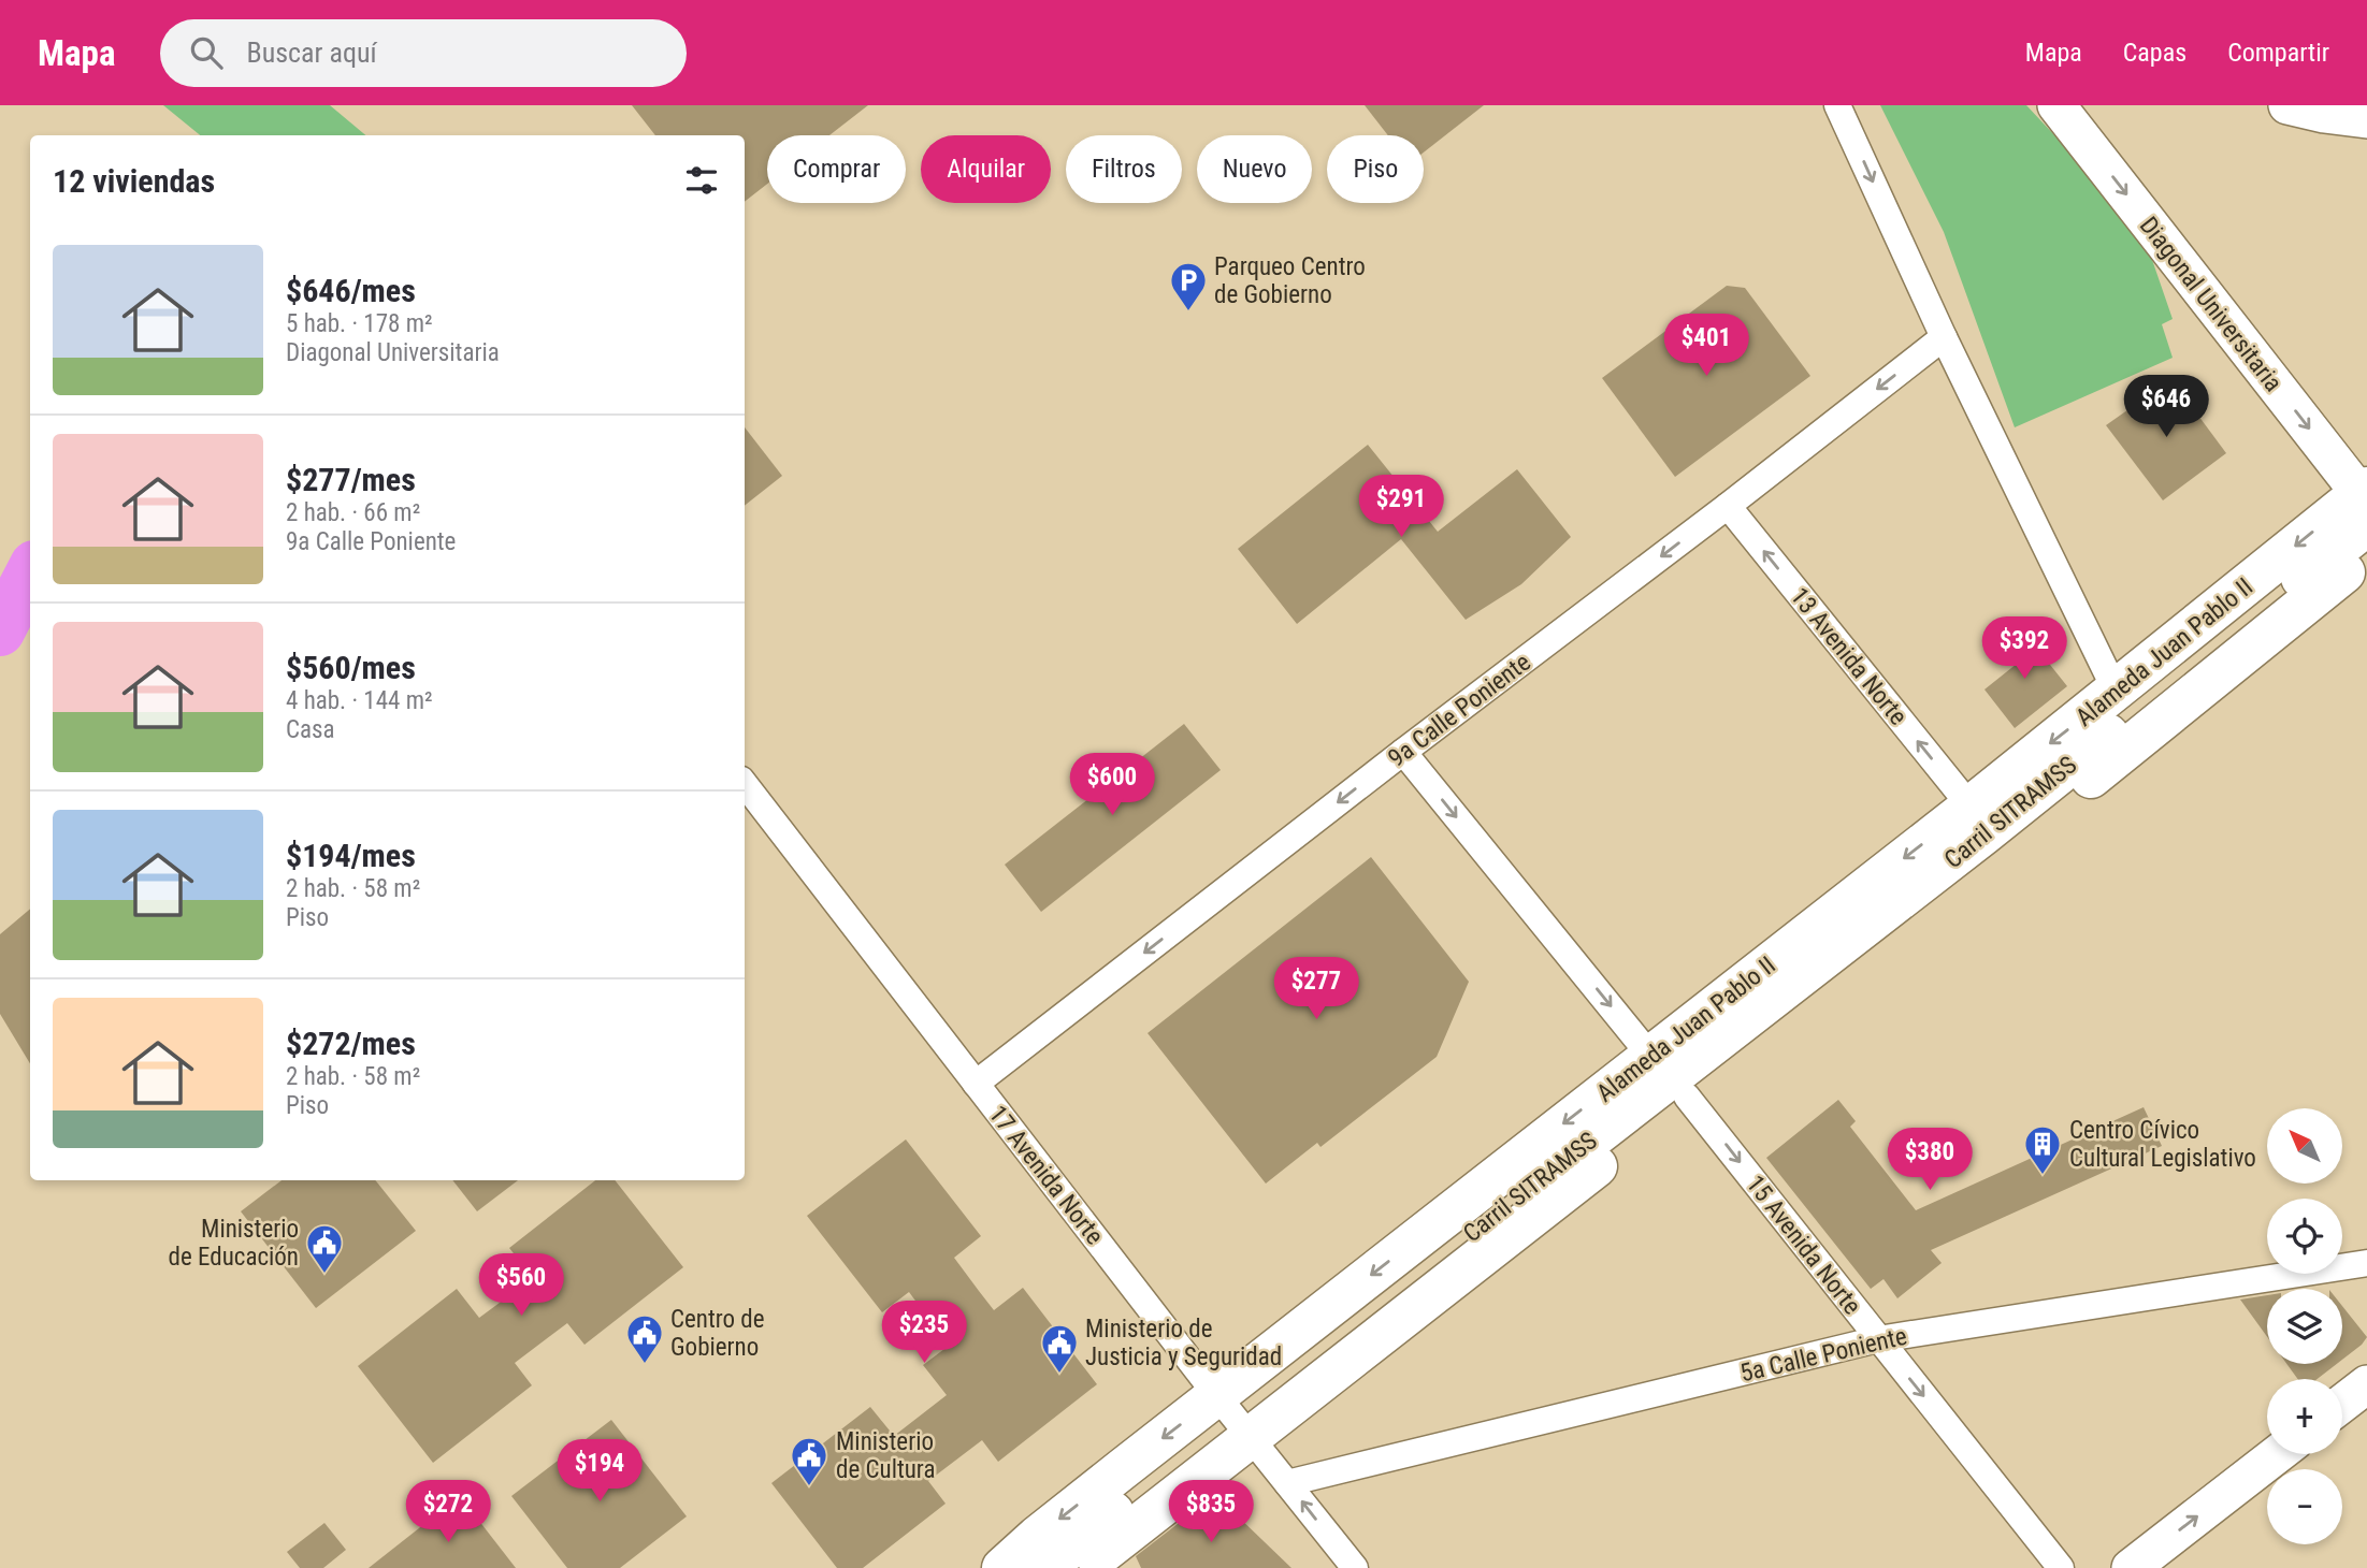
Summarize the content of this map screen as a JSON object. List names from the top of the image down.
{
  "streets": {
    "main road": ["Diagonal Universitaria", "Alameda Juan Pablo II", "Carril SITRAMSS"],
    "street": [
      "13 Avenida Norte",
      "9a Calle Poniente",
      "17 Avenida Norte",
      "15 Avenida Norte",
      "5a Calle Poniente"
    ]
  },
  "crossings": [
    ["Diagonal Universitaria", "Alameda Juan Pablo II"],
    ["Diagonal Universitaria", "Carril SITRAMSS"],
    ["Alameda Juan Pablo II", "13 Avenida Norte"],
    ["Alameda Juan Pablo II", "Carril SITRAMSS"],
    ["Alameda Juan Pablo II", "17 Avenida Norte"],
    ["Alameda Juan Pablo II", "15 Avenida Norte"],
    ["13 Avenida Norte", "9a Calle Poniente"],
    ["9a Calle Poniente", "17 Avenida Norte"],
    ["Carril SITRAMSS", "17 Avenida Norte"],
    ["17 Avenida Norte", "5a Calle Poniente"],
    ["15 Avenida Norte", "5a Calle Poniente"]
  ],
  "one_way": ["Diagonal Universitaria", "9a Calle Poniente", "15 Avenida Norte"],
  "places": {
    "parking": ["Parqueo Centro de Gobierno"],
    "building": ["Centro Cívico Cultural Legislativo"],
    "public building": [
      "Ministerio de Educación",
      "Centro de Gobierno",
      "Ministerio de Justicia y Seguridad",
      "Ministerio de Cultura"
    ]
  },
  "north": "top left",
  "page": {
    "header": "Mapa",
    "search": "Buscar aquí",
    "nav": ["Mapa", "Capas", "Compartir"],
    "chip": [
      "Comprar",
      "Alquilar",
      "Filtros",
      "Nuevo",
      "Piso"
    ],
    "heading": "12 viviendas",
    "list": [
      {
        "name": "$646/mes",
        "note": "5 hab. · 178 m² · Diagonal Universitaria"
      },
      {
        "name": "$277/mes",
        "note": "2 hab. · 66 m² · 9a Calle Poniente"
      },
      {
        "name": "$560/mes",
        "note": "4 hab. · 144 m² · Casa"
      },
      {
        "name": "$194/mes",
        "note": "2 hab. · 58 m² · Piso"
      },
      {
        "name": "$272/mes",
        "note": "2 hab. · 58 m² · Piso"
      }
    ],
    "price": [
      "$401",
      "$646",
      "$291",
      "$392",
      "$600",
      "$277",
      "$380",
      "$560",
      "$235",
      "$194",
      "$272",
      "$835"
    ],
    "map_buttons": ["+", "−"]
  }
}
